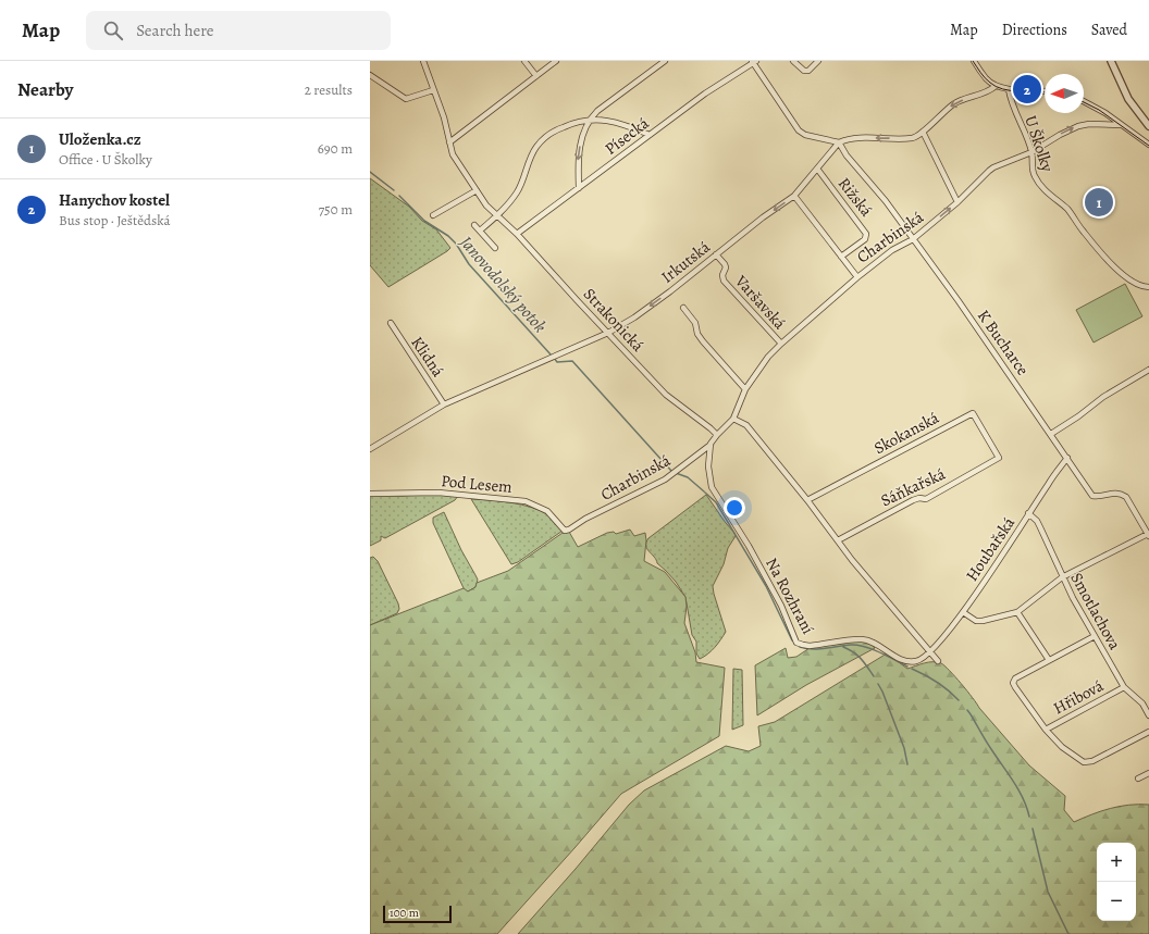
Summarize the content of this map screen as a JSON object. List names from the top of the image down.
{
  "streets": {
    "street": [
      "Písecká",
      "U Školky",
      "Rižská",
      "Charbinská",
      "Irkutská",
      "Varšavská",
      "Strakonická",
      "K Bucharce",
      "Klidná",
      "Skokanská",
      "Pod Lesem",
      "Sáňkařská",
      "Houbařská",
      "Na Rozhraní",
      "Smotlachova",
      "Hřibová"
    ]
  },
  "crossings": [
    ["Písecká", "Strakonická"],
    ["U Školky", "Charbinská"],
    ["Rižská", "Irkutská"],
    ["Charbinská", "Varšavská"],
    ["Charbinská", "Strakonická"],
    ["Charbinská", "K Bucharce"],
    ["Charbinská", "Pod Lesem"],
    ["Charbinská", "Na Rozhraní"],
    ["Irkutská", "Varšavská"],
    ["Irkutská", "Strakonická"],
    ["Irkutská", "K Bucharce"],
    ["Irkutská", "Klidná"],
    ["Strakonická", "Na Rozhraní"],
    ["K Bucharce", "Houbařská"],
    ["Skokanská", "Sáňkařská"],
    ["Houbařská", "Na Rozhraní"],
    ["Houbařská", "Smotlachova"],
    ["Smotlachova", "Hřibová"]
  ],
  "one_way": ["Irkutská"],
  "water": ["Janovodolský potok"],
  "scale_bar": "100 m",
  "north": "left",
  "page": {
    "header": "Map",
    "search": "Search here",
    "nav": ["Map", "Directions", "Saved"],
    "heading": ["Nearby", "2 results"],
    "pins": ["2", "1"],
    "list": [
      {
        "mark": "1",
        "name": "Uloženka.cz",
        "note": "Office · U Školky",
        "value": "690 m"
      },
      {
        "mark": "2",
        "name": "Hanychov kostel",
        "note": "Bus stop · Ještědská",
        "value": "750 m"
      }
    ],
    "map_buttons": ["+", "−"],
    "scale": "100 m"
  }
}
